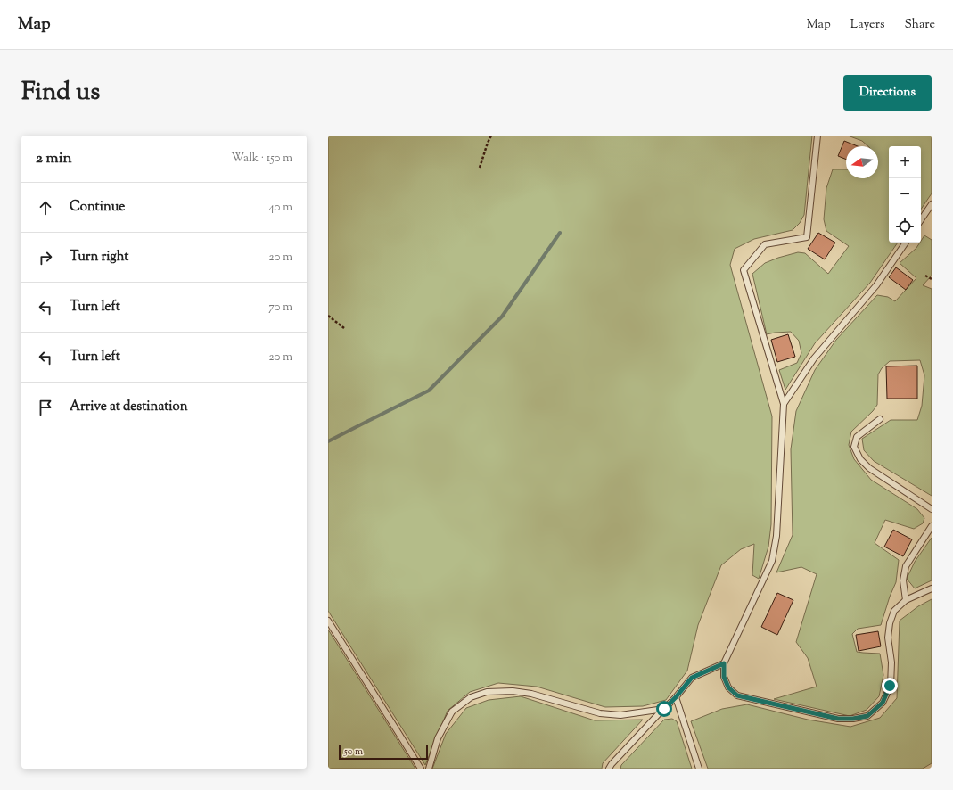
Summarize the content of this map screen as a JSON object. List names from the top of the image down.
{
  "scale_bar": "50 m",
  "north": "left",
  "page": {
    "header": "Map",
    "nav": ["Map", "Layers", "Share"],
    "title": "Find us",
    "buttons": "Directions",
    "heading": ["2 min", "Walk · 150 m"],
    "map_buttons": ["+", "−"],
    "list": [
      ["Continue", "40 m"],
      ["Turn right", "20 m"],
      ["Turn left", "70 m"],
      ["Turn left", "20 m"],
      "Arrive at destination"
    ],
    "scale": "50 m"
  }
}
